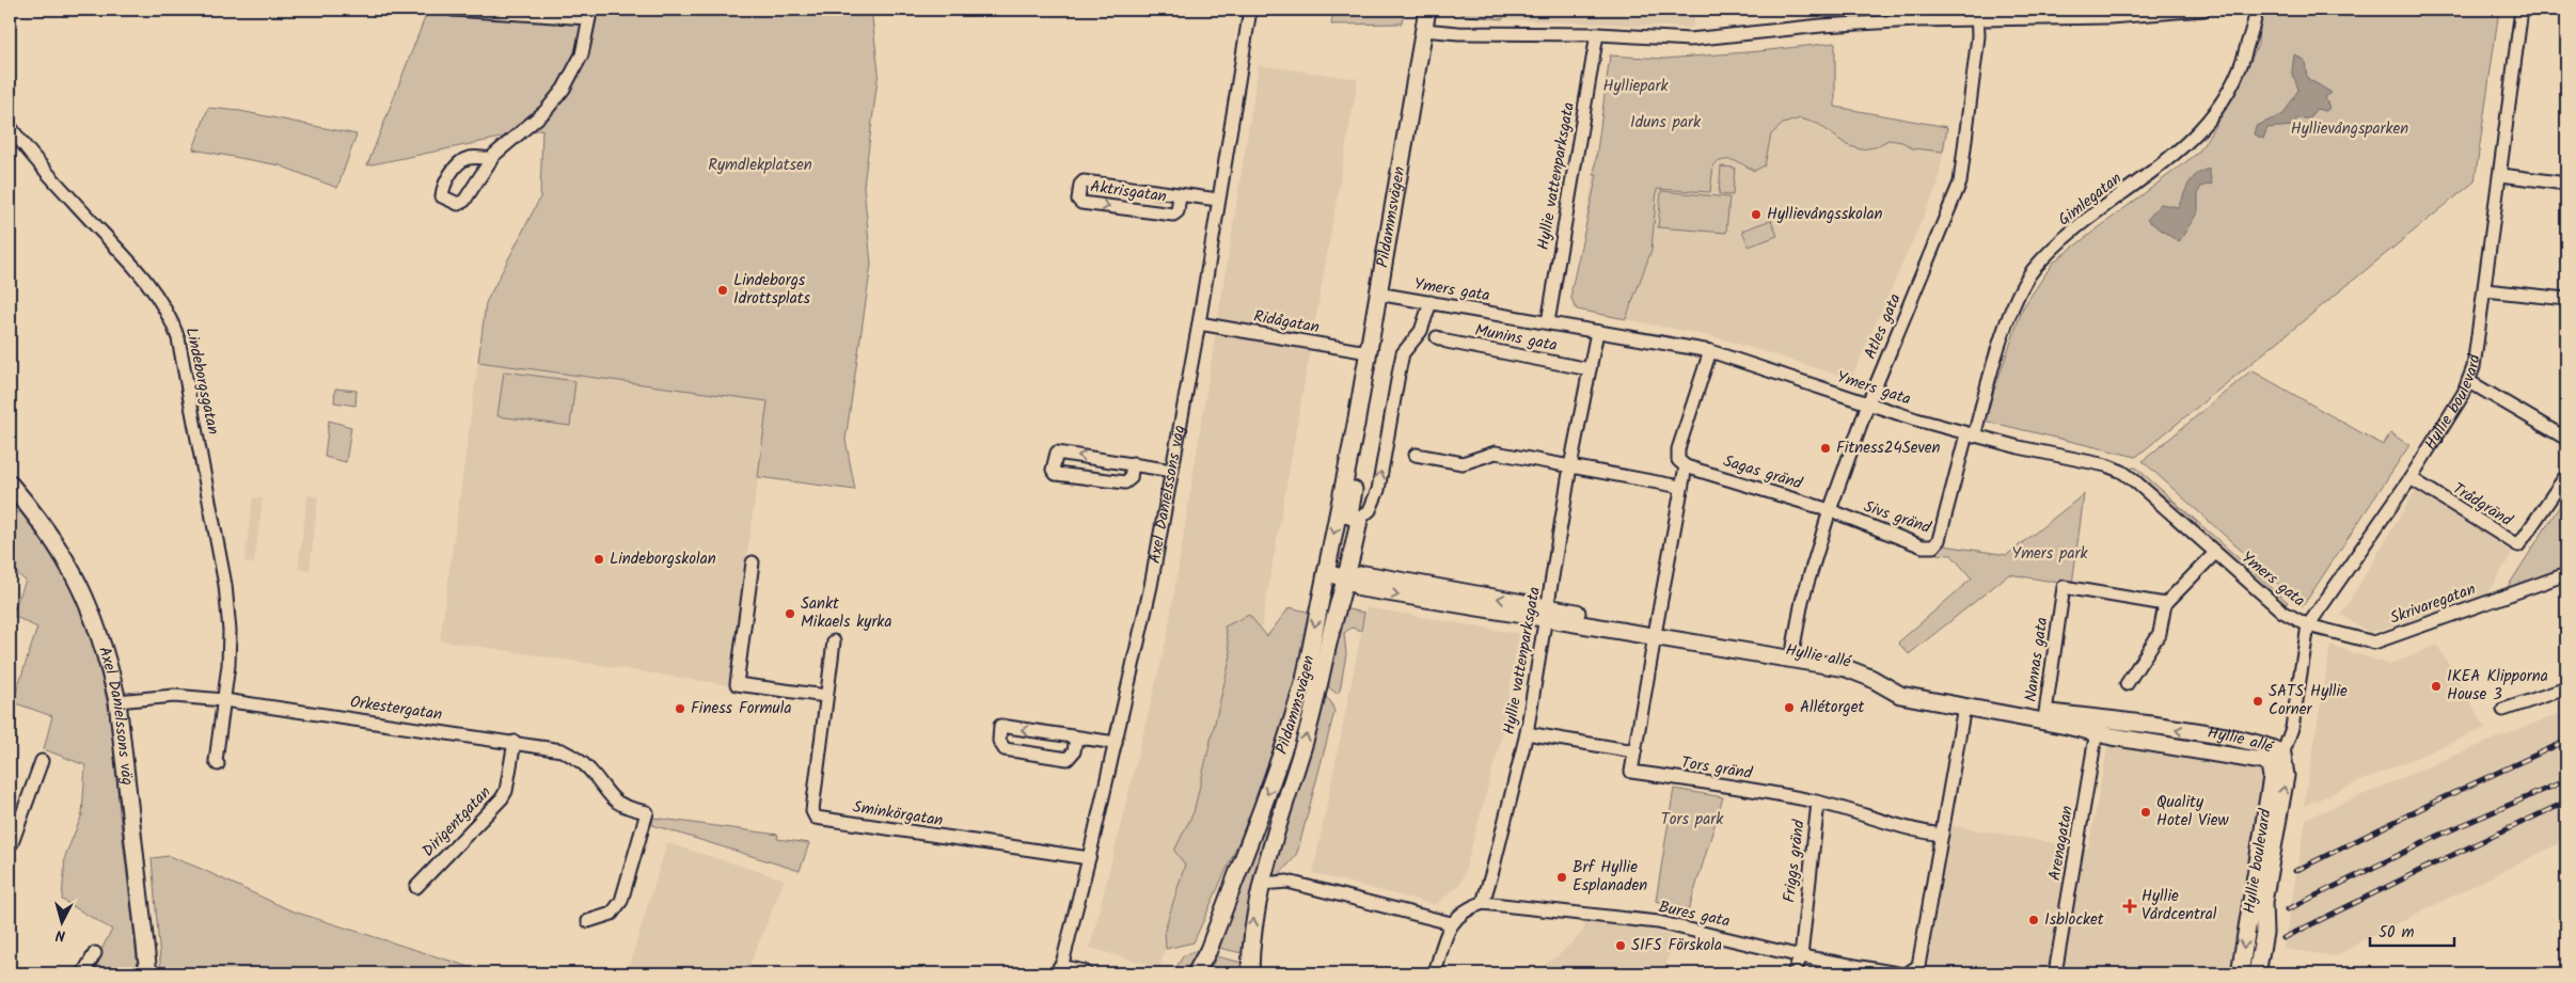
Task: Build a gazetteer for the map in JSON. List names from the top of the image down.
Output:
{
  "streets": {
    "street": [
      "Hyllie vattenparksgata",
      "Aktrisgatan",
      "Gimlegatan",
      "Pildammsvägen",
      "Ymers gata",
      "Ridågatan",
      "Atles gata",
      "Munins gata",
      "Lindeborgsgatan",
      "Hyllie boulevard",
      "Sagas gränd",
      "Axel Danielssons väg",
      "Trådgränd",
      "Sivs gränd",
      "Skrivaregatan",
      "Hyllie allé",
      "Nannas gata",
      "Orkestergatan",
      "Tors gränd",
      "Sminkörgatan",
      "Dirigentgatan",
      "Arenagatan",
      "Friggs gränd",
      "Bures gata"
    ]
  },
  "crossings": [
    ["Hyllie vattenparksgata", "Ymers gata"],
    ["Hyllie vattenparksgata", "Munins gata"],
    ["Hyllie vattenparksgata", "Hyllie allé"],
    ["Hyllie vattenparksgata", "Bures gata"],
    ["Aktrisgatan", "Axel Danielssons väg"],
    ["Gimlegatan", "Ymers gata"],
    ["Gimlegatan", "Sivs gränd"],
    ["Pildammsvägen", "Ymers gata"],
    ["Pildammsvägen", "Ridågatan"],
    ["Pildammsvägen", "Hyllie allé"],
    ["Ymers gata", "Atles gata"],
    ["Ymers gata", "Hyllie boulevard"],
    ["Ymers gata", "Sivs gränd"],
    ["Ymers gata", "Skrivaregatan"],
    ["Ridågatan", "Axel Danielssons väg"],
    ["Atles gata", "Sagas gränd"],
    ["Atles gata", "Sivs gränd"],
    ["Atles gata", "Hyllie allé"],
    ["Lindeborgsgatan", "Orkestergatan"],
    ["Hyllie boulevard", "Trådgränd"],
    ["Hyllie boulevard", "Skrivaregatan"],
    ["Hyllie boulevard", "Hyllie allé"],
    ["Sagas gränd", "Sivs gränd"],
    ["Axel Danielssons väg", "Orkestergatan"],
    ["Axel Danielssons väg", "Sminkörgatan"],
    ["Hyllie allé", "Nannas gata"],
    ["Hyllie allé", "Tors gränd"],
    ["Hyllie allé", "Arenagatan"],
    ["Orkestergatan", "Dirigentgatan"],
    ["Tors gränd", "Friggs gränd"],
    ["Friggs gränd", "Bures gata"]
  ],
  "parks": [
    "Hylliepark",
    "Iduns park",
    "Hyllievångsparken",
    "Rymdlekplatsen",
    "Ymers park",
    "Tors park"
  ],
  "places": {
    "other": [
      "Hyllievångsskolan",
      "Lindeborgs Idrottsplats",
      "Fitness24Seven",
      "Lindeborgskolan",
      "Sankt Mikaels kyrka",
      "IKEA Klipporna House 3",
      "SATS Hyllie Corner",
      "Allétorget",
      "Finess Formula",
      "Quality Hotel View",
      "Brf Hyllie Esplanaden",
      "Isblocket",
      "SIFS Förskola"
    ],
    "health": ["Hyllie Vårdcentral"]
  },
  "scale_bar": "50 m",
  "north": "bottom"
}
